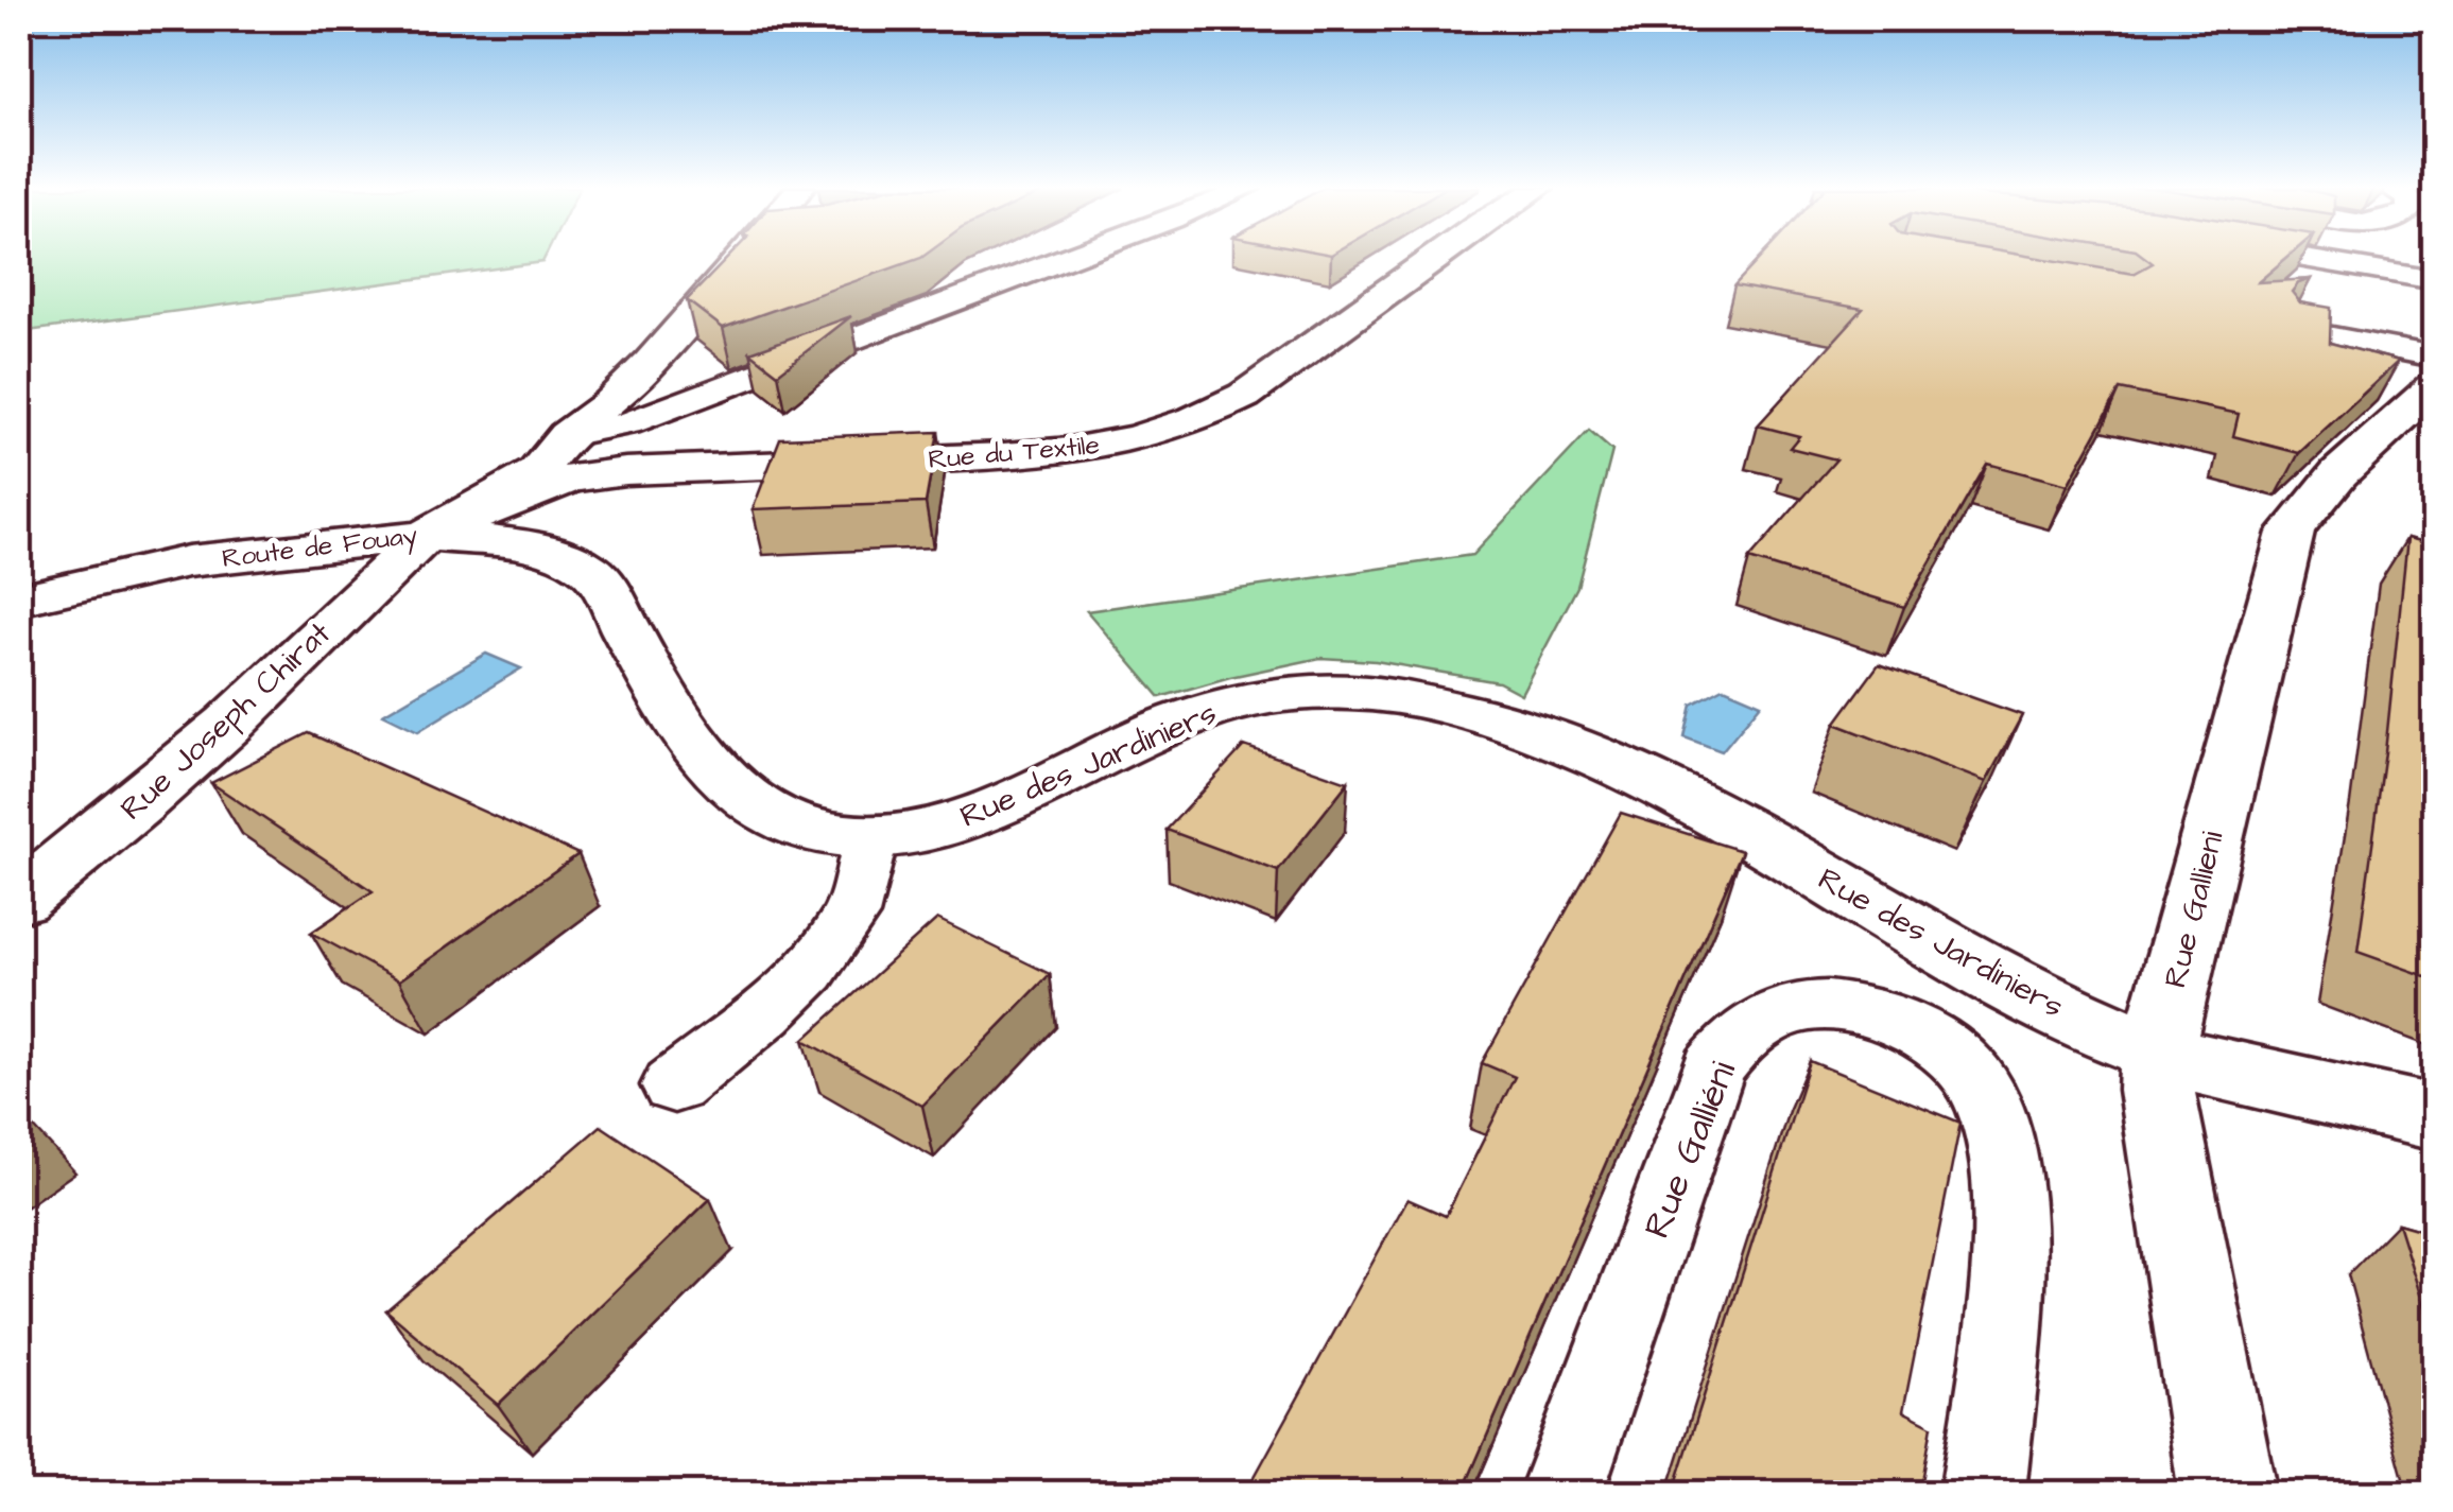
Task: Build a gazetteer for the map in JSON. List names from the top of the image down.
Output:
{
  "streets": {
    "street": [
      "Rue du Textile",
      "Route de Fouay",
      "Rue Joseph Chirat",
      "Rue des Jardiniers",
      "Rue Gallieni"
    ],
    "lane": ["Rue Galliéni"]
  },
  "crossings": [
    ["Rue du Textile", "Route de Fouay"],
    ["Rue du Textile", "Rue Joseph Chirat"],
    ["Rue du Textile", "Rue des Jardiniers"],
    ["Route de Fouay", "Rue Joseph Chirat"],
    ["Route de Fouay", "Rue des Jardiniers"],
    ["Rue Joseph Chirat", "Rue des Jardiniers"],
    ["Rue des Jardiniers", "Rue Gallieni"]
  ]
}
